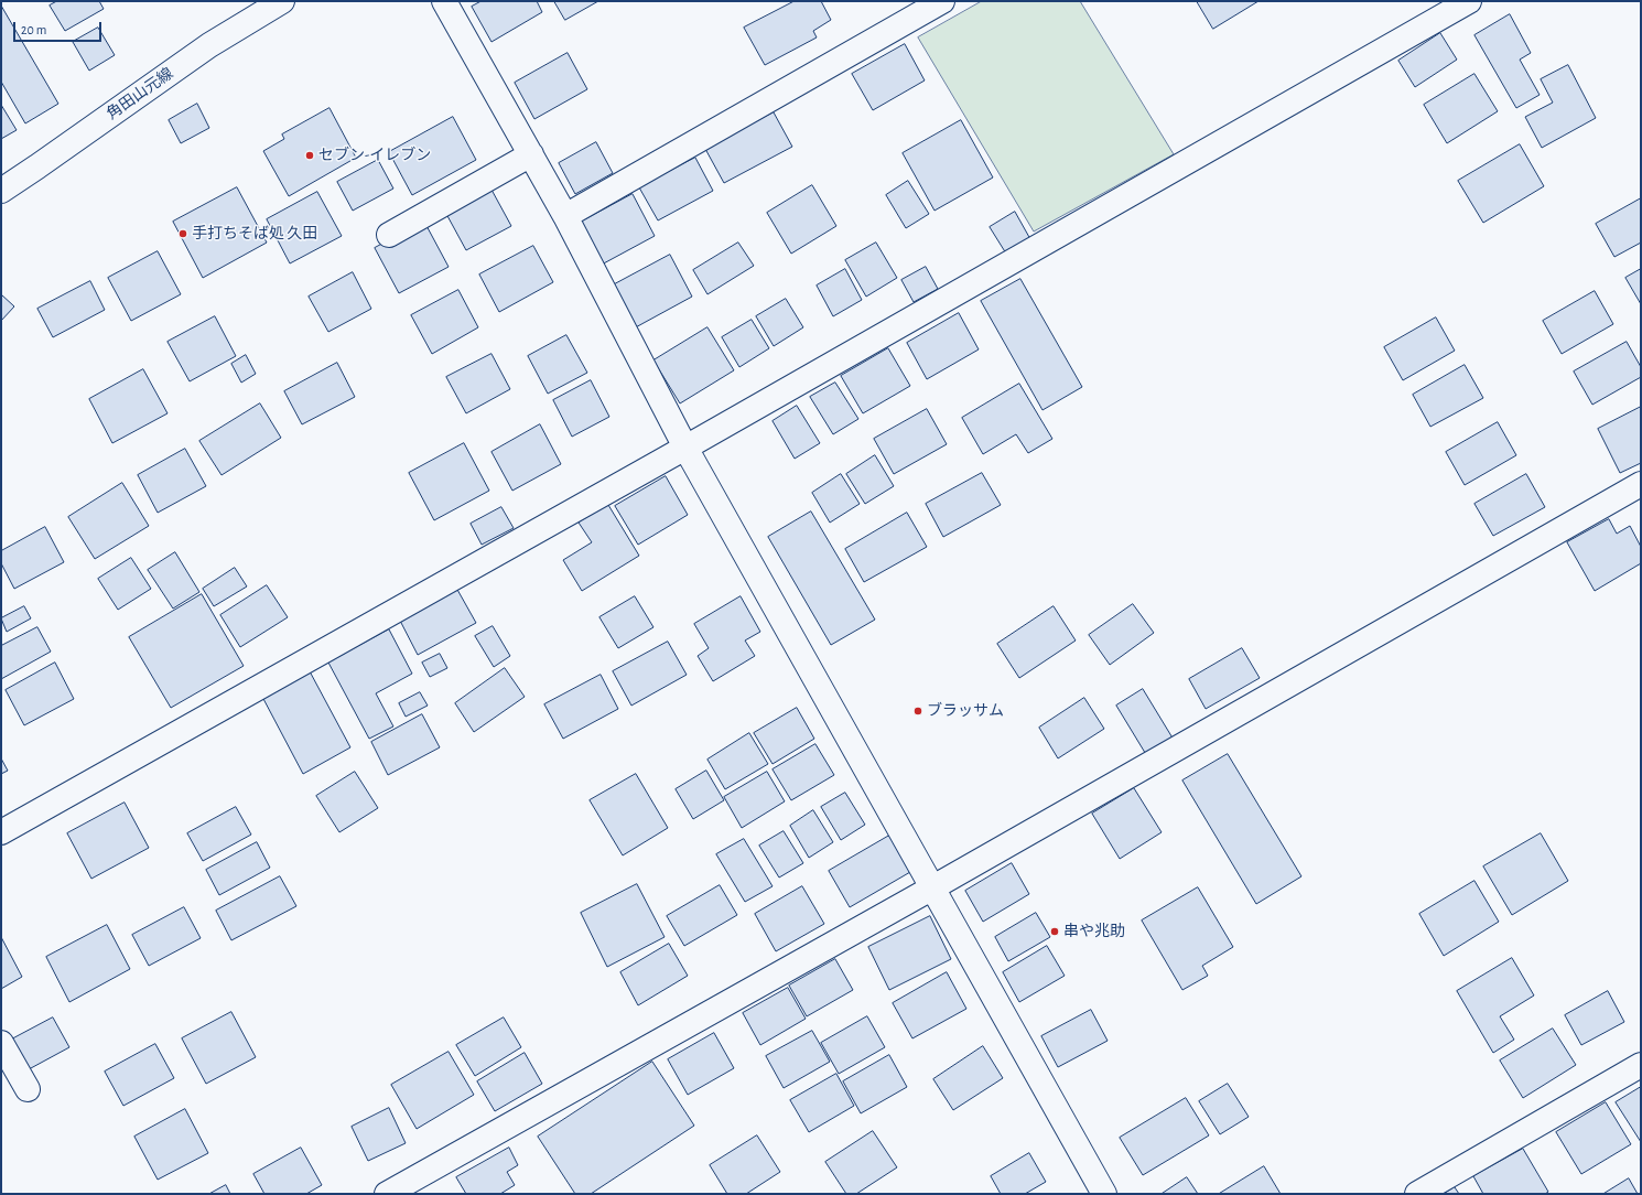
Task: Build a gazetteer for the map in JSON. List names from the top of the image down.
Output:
{
  "streets": {
    "street": ["角田山元線"]
  },
  "places": [
    "セブン-イレブン",
    "手打ちそば処 久田",
    "ブラッサム",
    "串や兆助"
  ],
  "scale_bar": "20 m"
}
